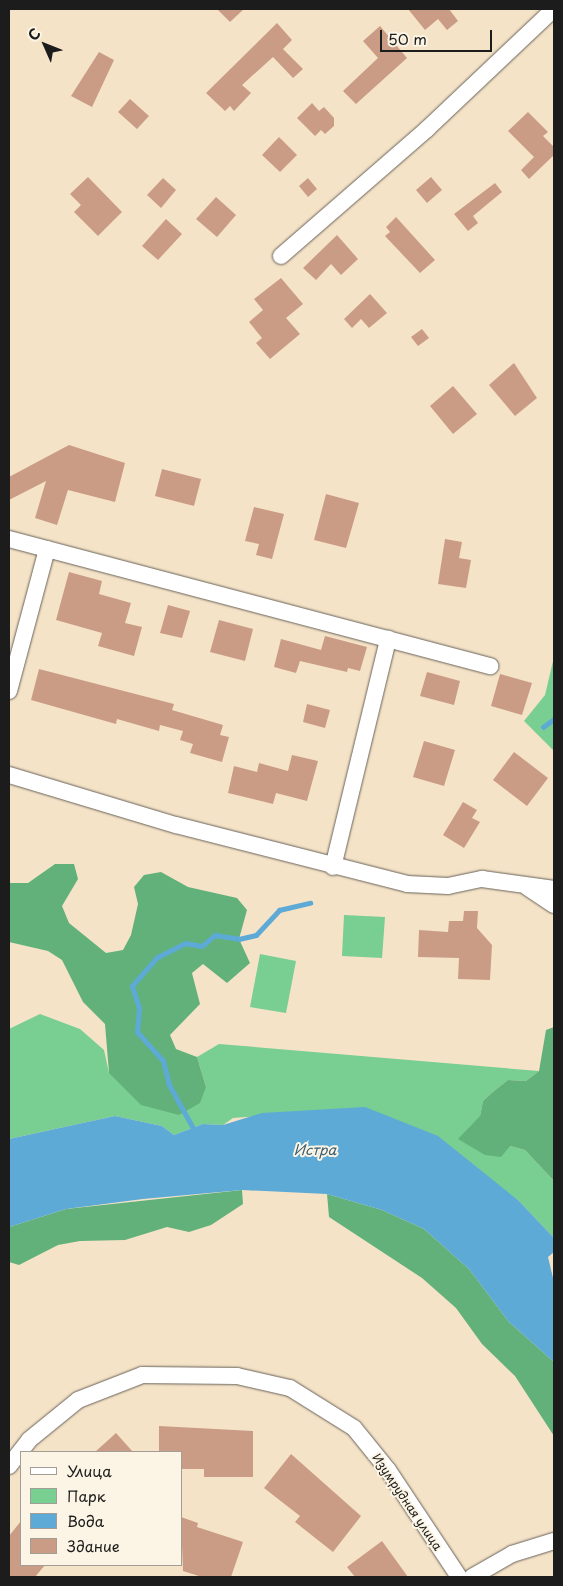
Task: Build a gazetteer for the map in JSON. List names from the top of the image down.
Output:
{
  "streets": {
    "street": ["Изумрудная улица"]
  },
  "water": ["Истра"],
  "legend": [
    "Улица",
    "Парк",
    "Вода",
    "Здание"
  ],
  "scale_bar": "50 m",
  "north": "top left"
}
